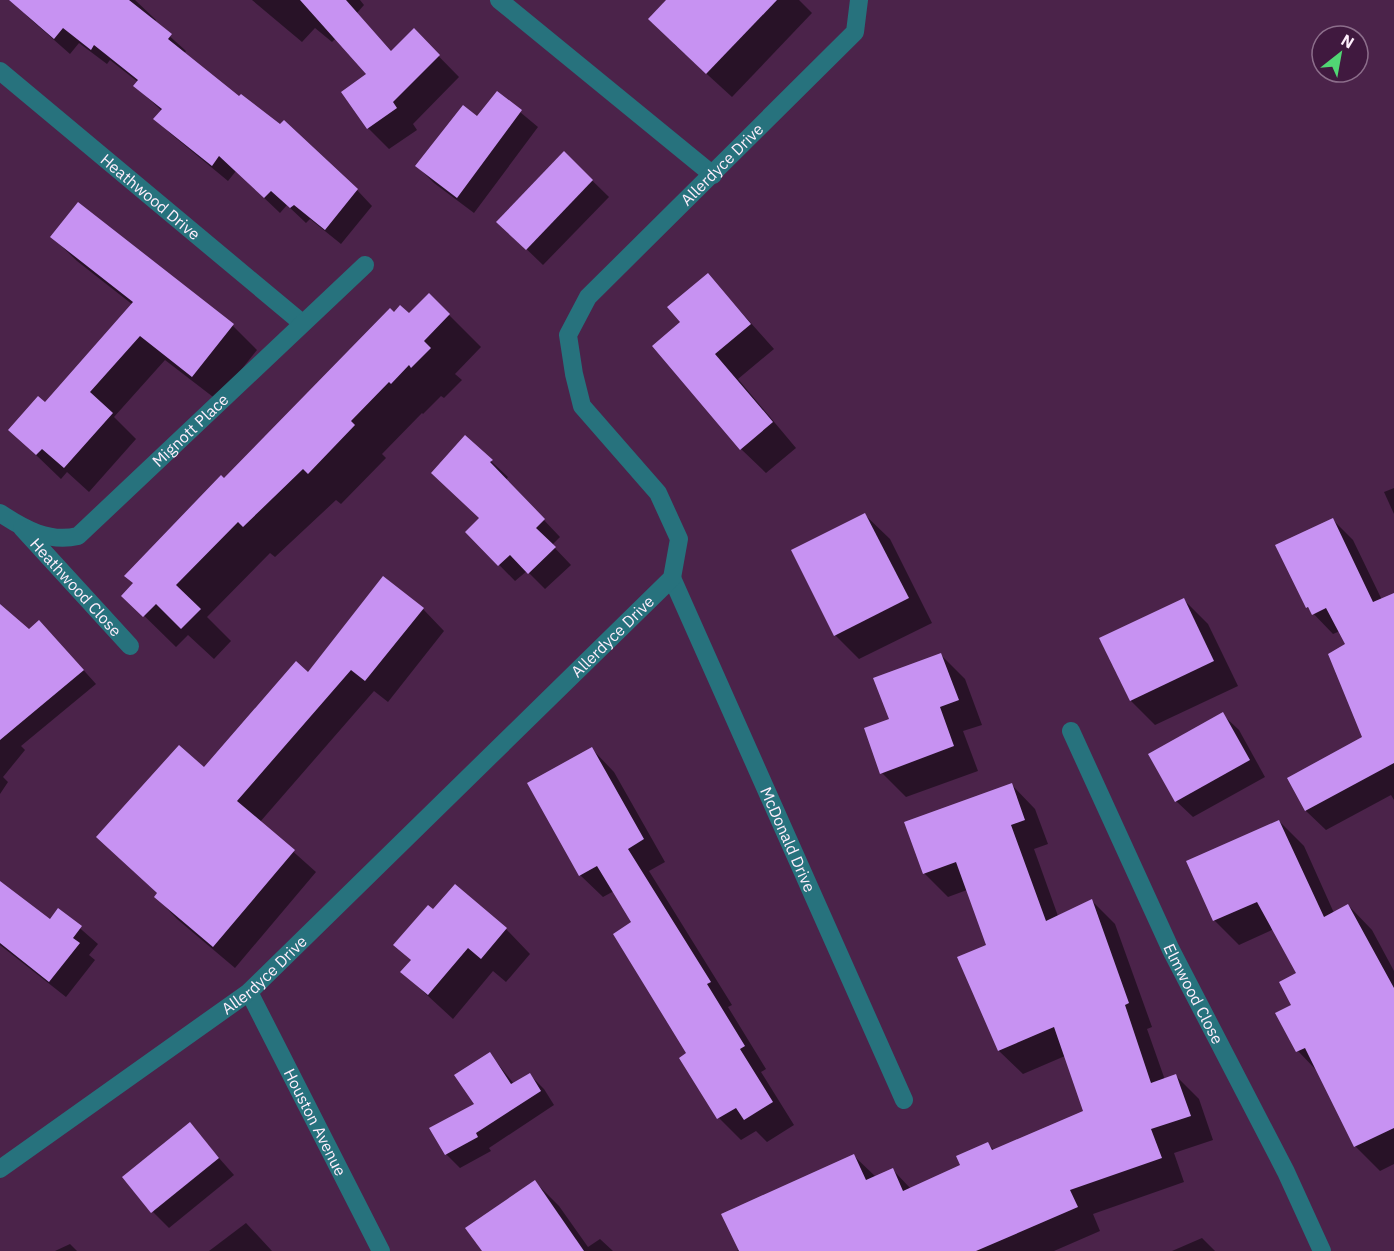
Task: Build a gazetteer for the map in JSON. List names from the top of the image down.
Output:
{
  "streets": {
    "street": [
      "Allerdyce Drive",
      "Heathwood Drive",
      "Mignott Place",
      "Heathwood Close",
      "McDonald Drive",
      "Elmwood Close",
      "Houston Avenue"
    ]
  },
  "crossings": [
    ["Allerdyce Drive", "McDonald Drive"],
    ["Allerdyce Drive", "Houston Avenue"],
    ["Heathwood Drive", "Mignott Place"],
    ["Mignott Place", "Heathwood Close"]
  ],
  "north": "top right"
}
